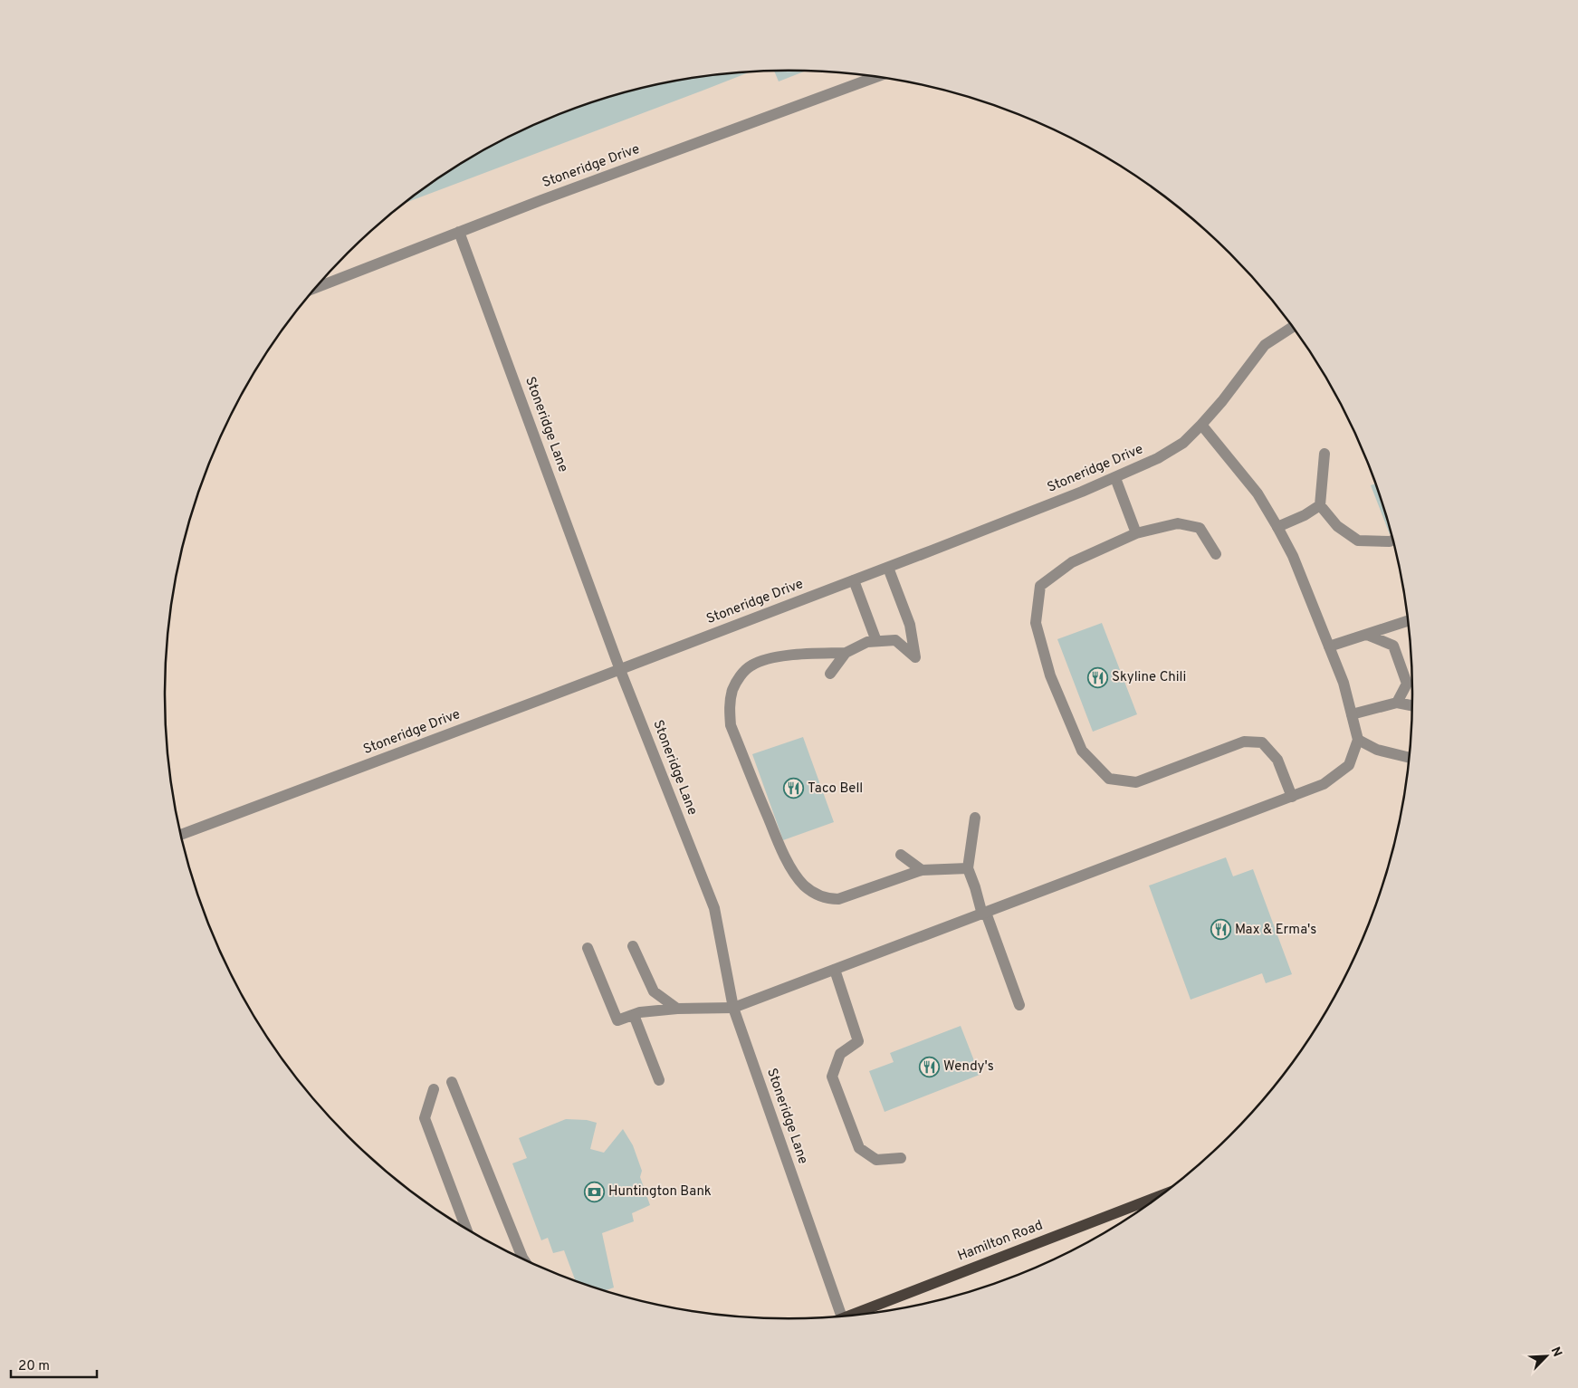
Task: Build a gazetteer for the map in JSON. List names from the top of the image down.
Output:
{
  "streets": {
    "main road": ["Hamilton Road"],
    "street": ["Stoneridge Drive", "Stoneridge Lane"]
  },
  "crossings": [
    ["Stoneridge Drive", "Stoneridge Lane"]
  ],
  "places": {
    "restaurant": [
      "Skyline Chili",
      "Taco Bell",
      "Max & Erma's",
      "Wendy's"
    ],
    "bank": ["Huntington Bank"]
  },
  "scale_bar": "20 m",
  "north": "top right"
}
